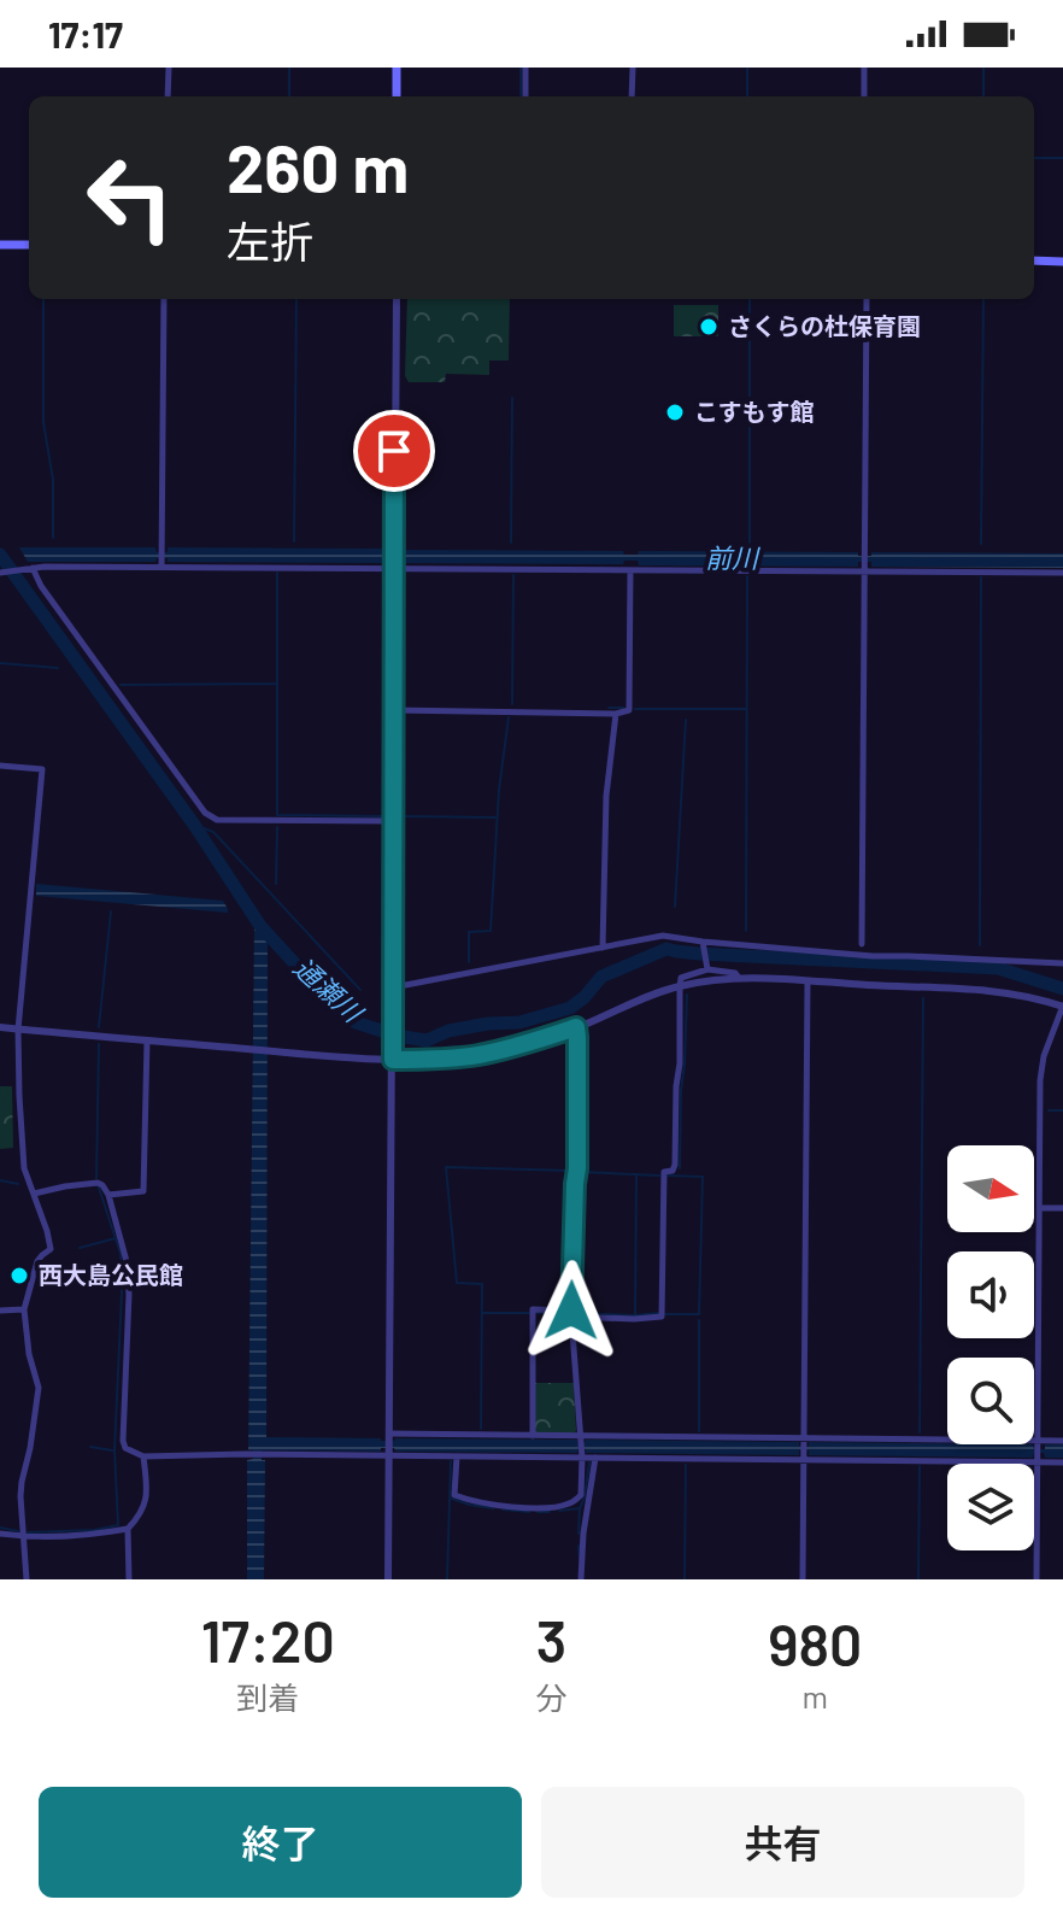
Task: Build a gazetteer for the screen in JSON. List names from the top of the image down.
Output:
{
  "water": ["前川", "通瀬川"],
  "places": ["さくらの杜保育園", "こすもす館", "西大島公民館"],
  "north": "right",
  "page": {
    "status": "17:17",
    "turn": ["260 m", "左折"],
    "eta": [
      "17:20",
      "到着",
      "3",
      "分",
      "980",
      "m"
    ],
    "buttons": ["終了", "共有"]
  }
}
